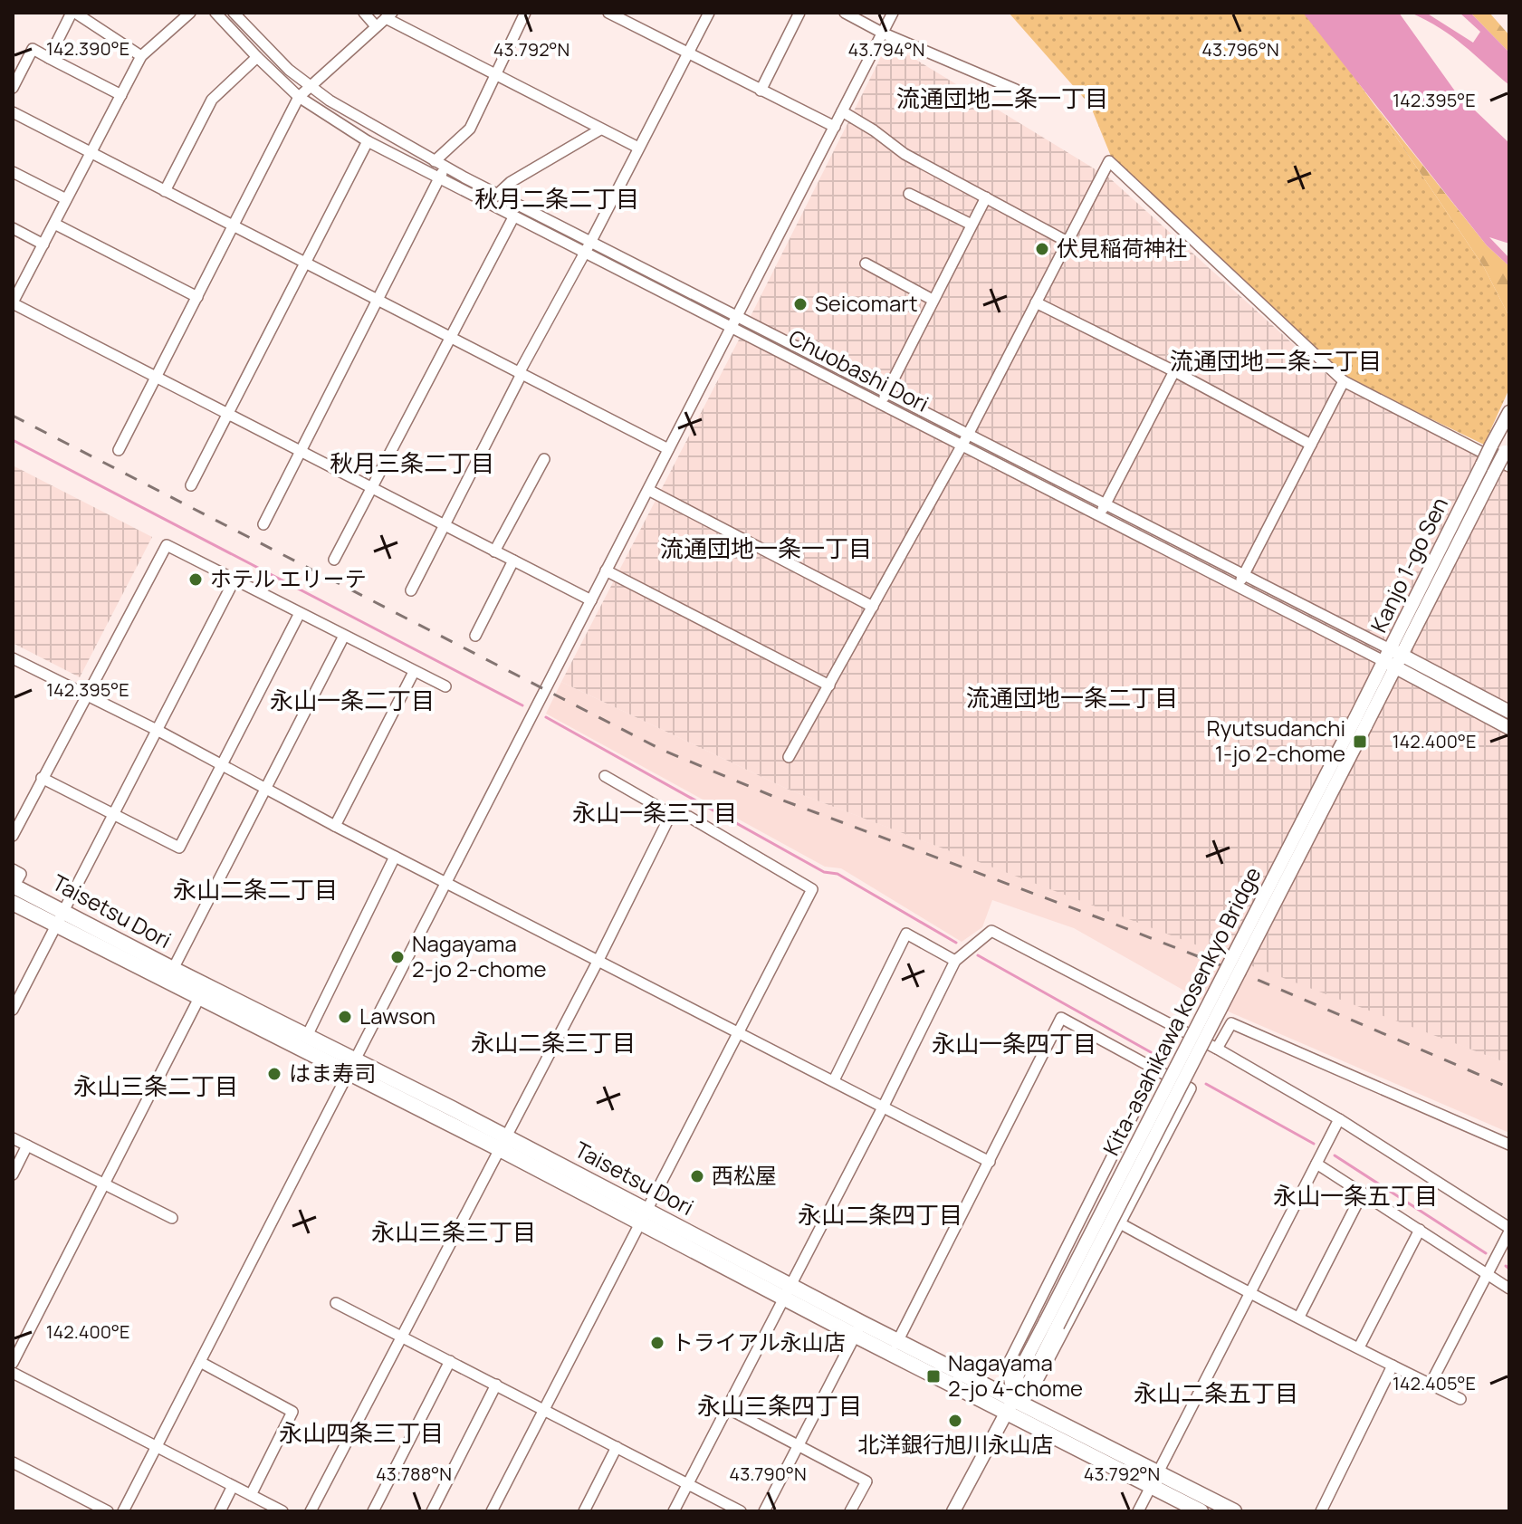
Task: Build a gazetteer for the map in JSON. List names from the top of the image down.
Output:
{
  "streets": {
    "highway": ["Taisetsu Dori"],
    "main road": ["Chuobashi Dori", "Kanjo 1-go Sen", "Kita-asahikawa kosenkyo Bridge"]
  },
  "crossings": [
    ["Chuobashi Dori", "Kanjo 1-go Sen"],
    ["Kanjo 1-go Sen", "Kita-asahikawa kosenkyo Bridge"],
    ["Taisetsu Dori", "Kita-asahikawa kosenkyo Bridge"]
  ],
  "districts": [
    "流通団地二条一丁目",
    "秋月二条二丁目",
    "流通団地二条二丁目",
    "秋月三条二丁目",
    "流通団地一条一丁目",
    "流通団地一条二丁目",
    "永山一条二丁目",
    "永山一条三丁目",
    "永山二条二丁目",
    "永山二条三丁目",
    "永山一条四丁目",
    "永山三条二丁目",
    "永山一条五丁目",
    "永山二条四丁目",
    "永山三条三丁目",
    "永山二条五丁目",
    "永山三条四丁目",
    "永山四条三丁目"
  ],
  "places": {
    "other": [
      "伏見稲荷神社",
      "Seicomart",
      "ホテル エリーテ",
      "Nagayama 2-jo 2-chome",
      "Lawson",
      "はま寿司",
      "西松屋",
      "トライアル永山店",
      "北洋銀行旭川永山店"
    ],
    "transit": ["Ryutsudanchi 1-jo 2-chome", "Nagayama 2-jo 4-chome"]
  },
  "coordinates": [
    "142.390°E",
    "43.792°N",
    "43.794°N",
    "43.796°N",
    "142.395°E",
    "142.400°E",
    "142.405°E",
    "43.788°N",
    "43.790°N"
  ]
}
